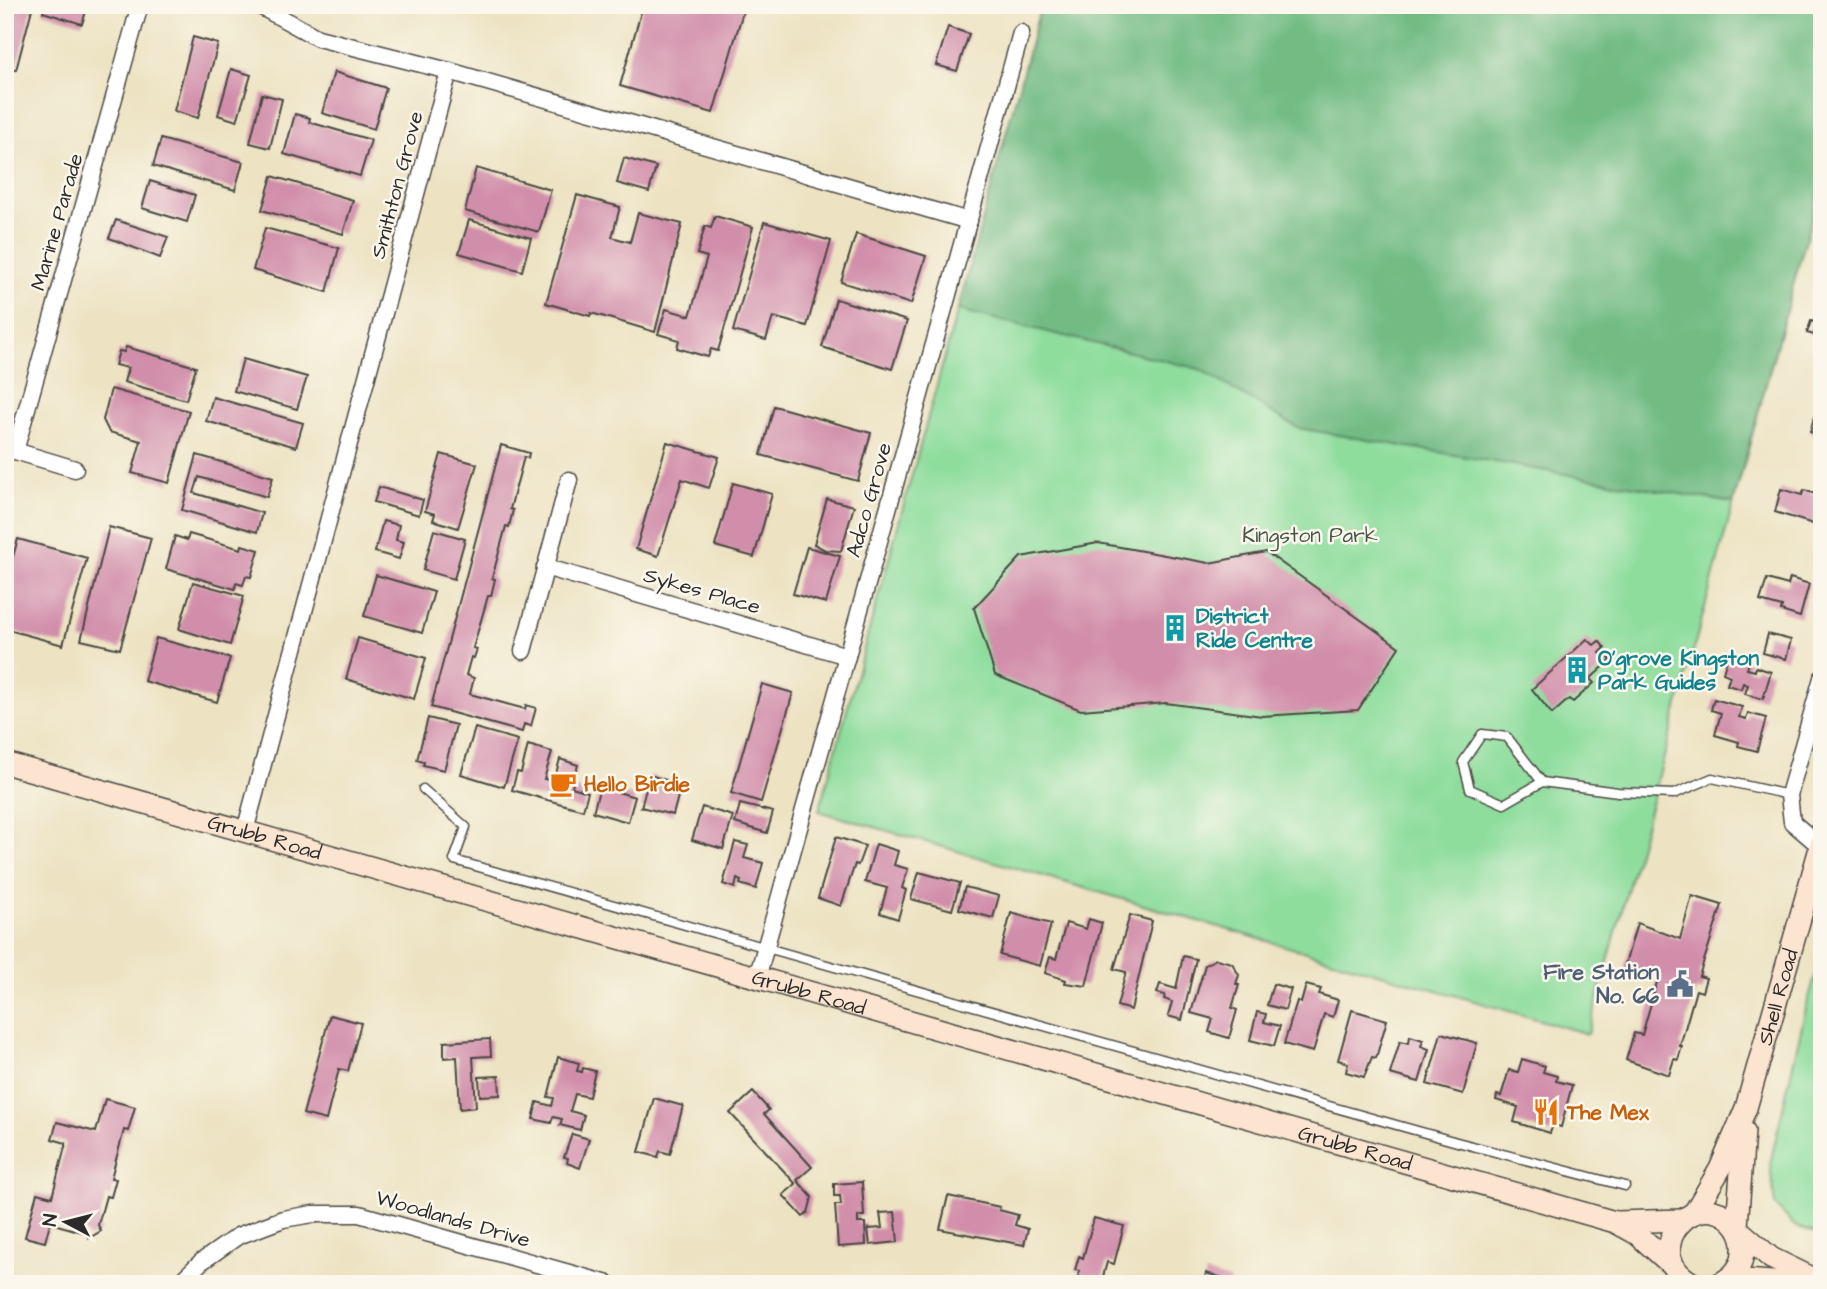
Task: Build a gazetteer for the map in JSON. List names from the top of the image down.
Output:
{
  "streets": {
    "main road": ["Grubb Road", "Shell Road"],
    "street": [
      "Smithton Grove",
      "Marine Parade",
      "Adco Grove",
      "Sykes Place",
      "Woodlands Drive"
    ]
  },
  "crossings": [
    ["Smithton Grove", "Grubb Road"],
    ["Adco Grove", "Sykes Place"],
    ["Adco Grove", "Grubb Road"],
    ["Grubb Road", "Shell Road"]
  ],
  "parks": ["Kingston Park"],
  "places": {
    "building": ["District Ride Centre", "O'grove Kingston Park Guides"],
    "cafe": ["Hello Birdie"],
    "public building": ["Fire Station No. 66"],
    "restaurant": ["The Mex"]
  },
  "north": "left"
}
